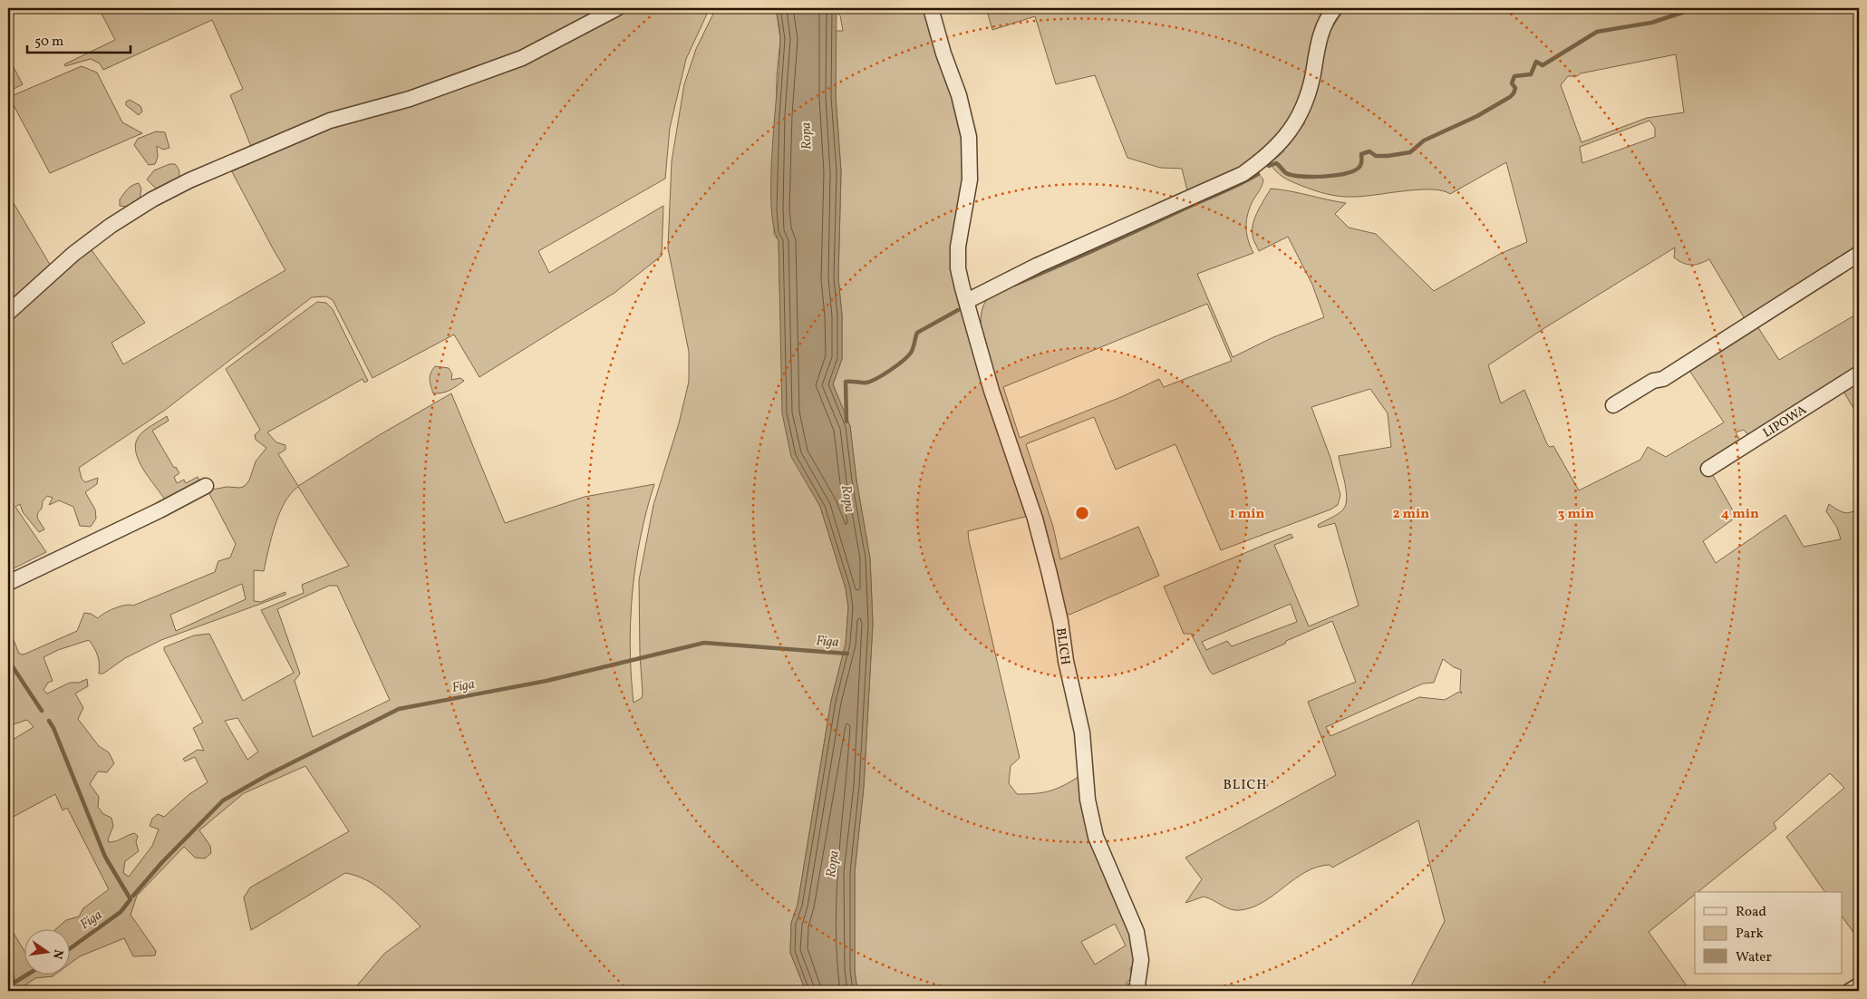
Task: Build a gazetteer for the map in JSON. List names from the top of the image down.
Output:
{
  "streets": {
    "street": ["LIPOWA", "BLICH"]
  },
  "districts": ["BLICH"],
  "water": ["Ropa", "Figa"],
  "legend": ["Road", "Park", "Water"],
  "scale_bar": "50 m",
  "north": "right",
  "rings": [
    "1 min",
    "2 min",
    "3 min",
    "4 min"
  ]
}
